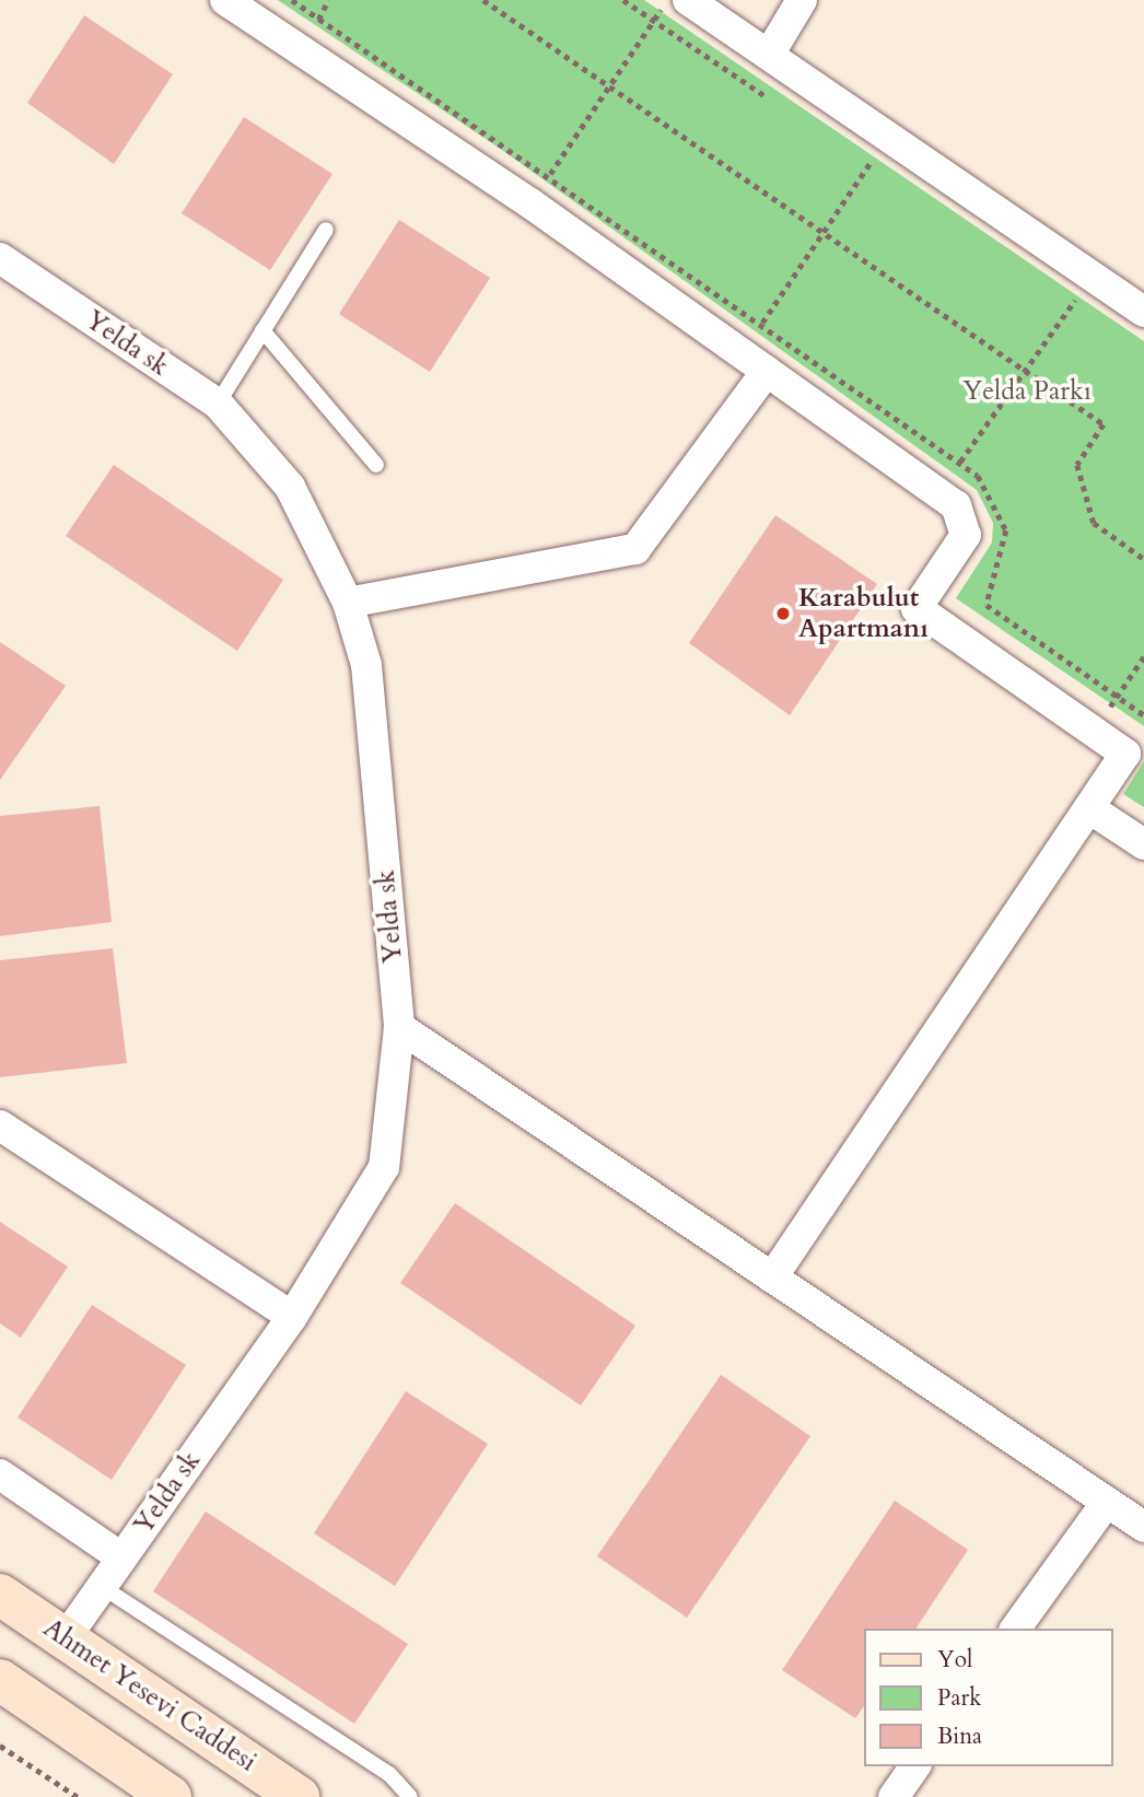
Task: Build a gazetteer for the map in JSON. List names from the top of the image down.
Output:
{
  "streets": {
    "main road": ["Ahmet Yesevi Caddesi"],
    "street": ["Yelda sk"]
  },
  "crossings": [
    ["Yelda sk", "Ahmet Yesevi Caddesi"]
  ],
  "parks": ["Yelda Parkı"],
  "places": ["Karabulut Apartmanı"],
  "legend": ["Yol", "Park", "Bina"]
}
